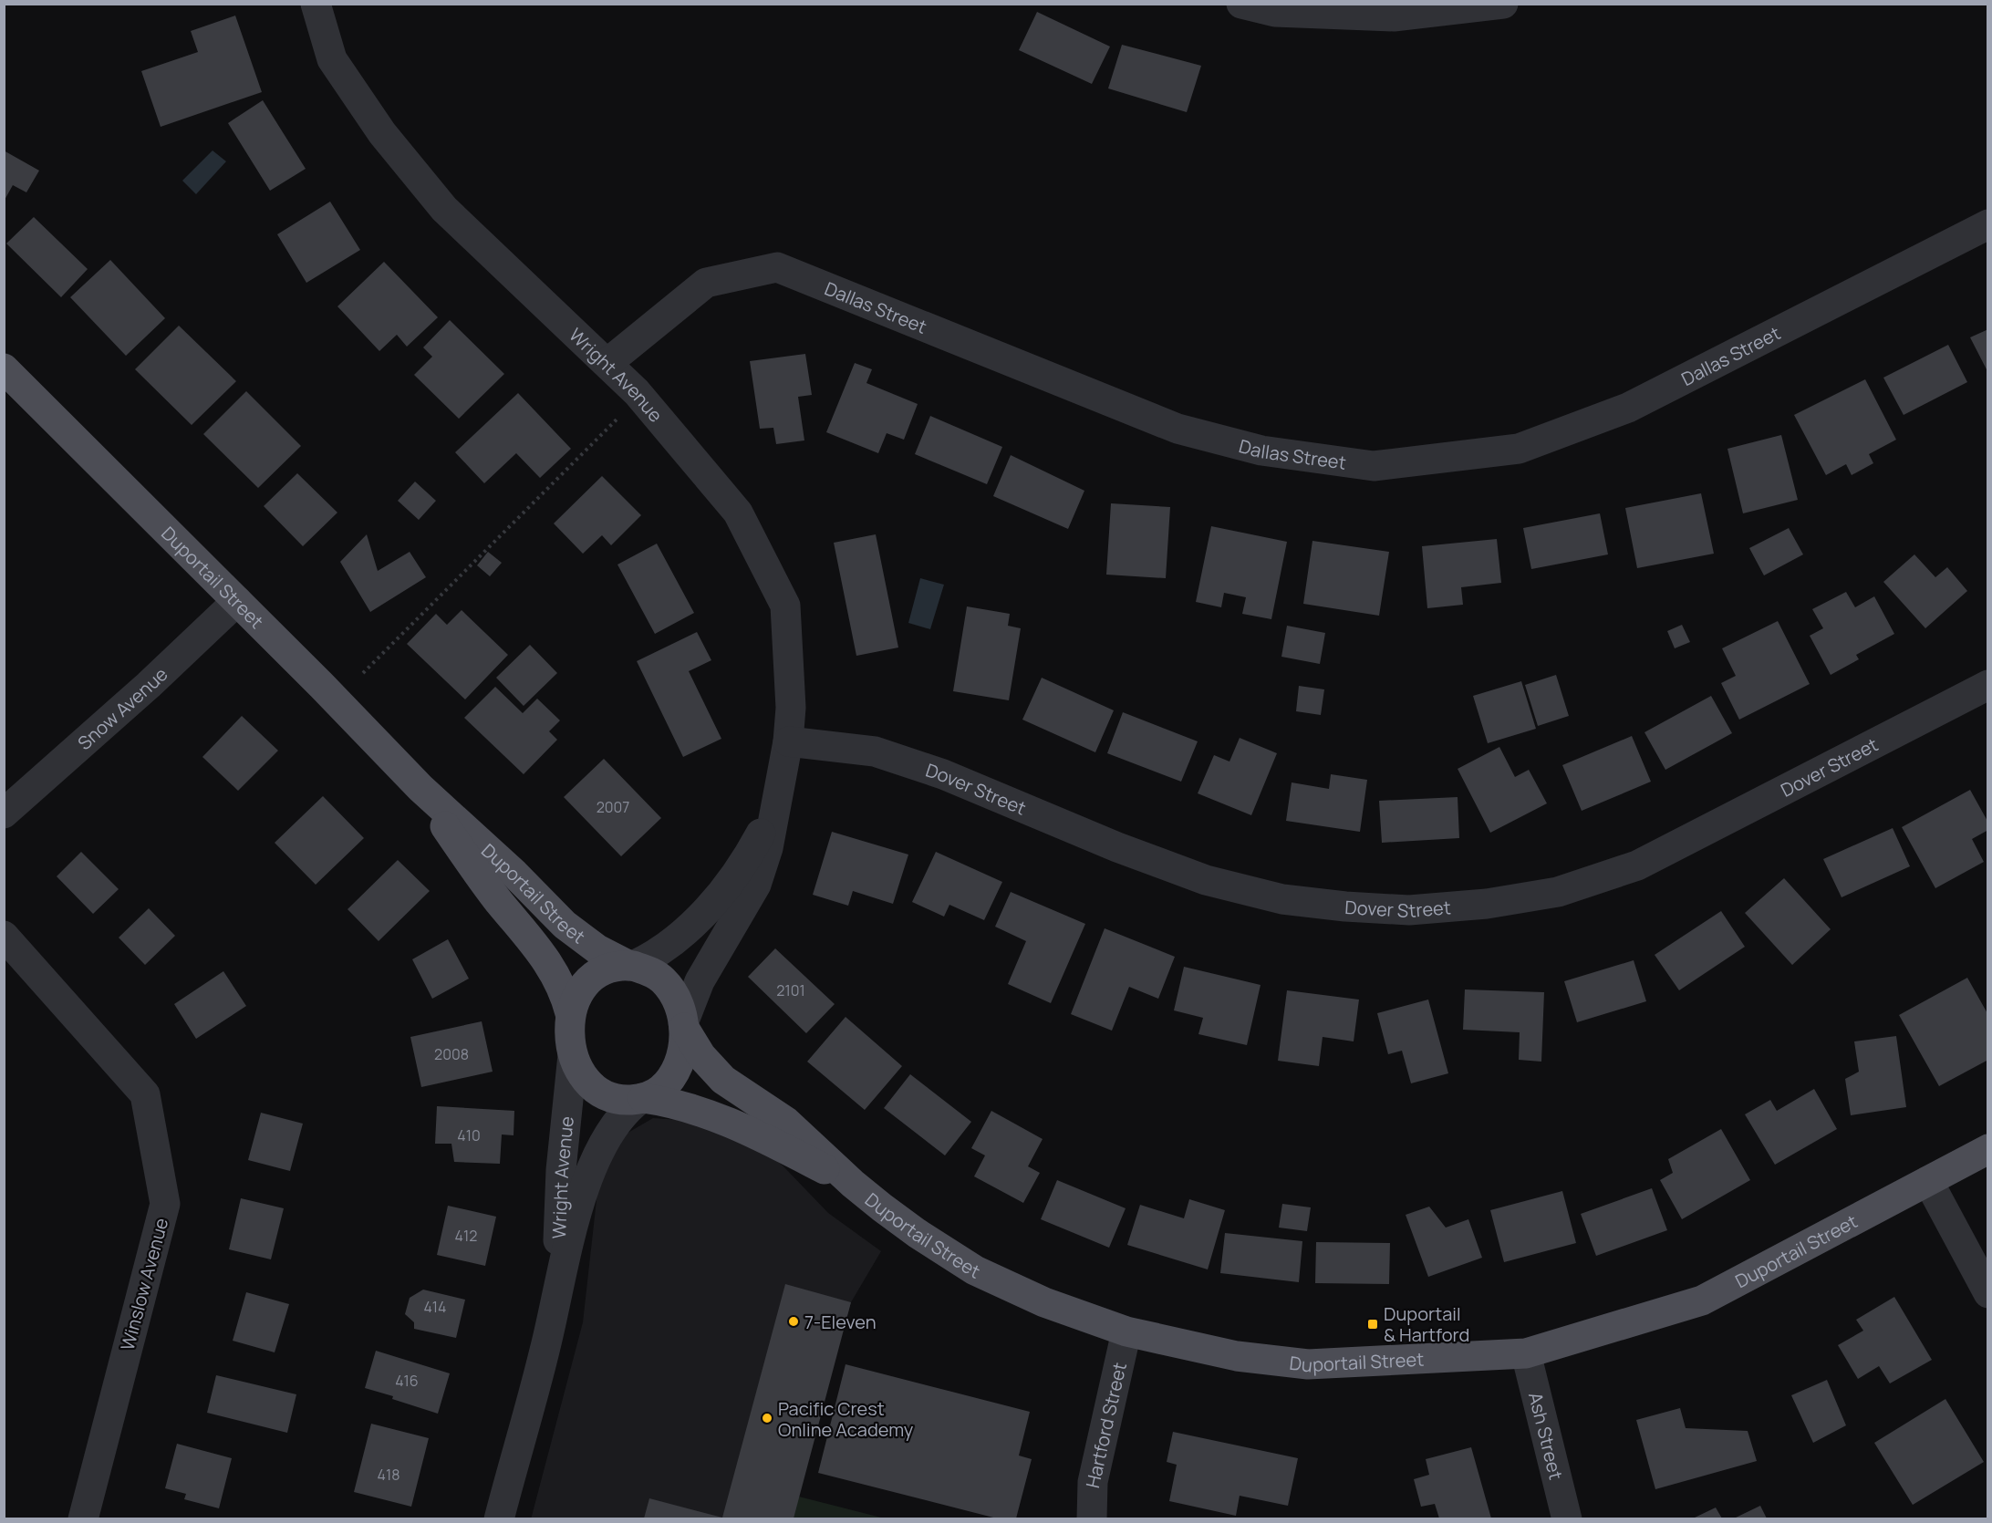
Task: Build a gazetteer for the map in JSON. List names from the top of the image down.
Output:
{
  "streets": {
    "main road": ["Duportail Street"],
    "street": [
      "Dallas Street",
      "Wright Avenue",
      "Snow Avenue",
      "Dover Street",
      "Winslow Avenue",
      "Hartford Street",
      "Ash Street"
    ]
  },
  "crossings": [
    ["Dallas Street", "Wright Avenue"],
    ["Wright Avenue", "Duportail Street"],
    ["Wright Avenue", "Dover Street"],
    ["Duportail Street", "Snow Avenue"],
    ["Duportail Street", "Hartford Street"],
    ["Duportail Street", "Ash Street"]
  ],
  "places": {
    "other": ["7-Eleven", "Pacific Crest Online Academy"],
    "transit": ["Duportail & Hartford"]
  },
  "house_numbers": [
    "2007",
    "2101",
    "2008",
    "410",
    "412",
    "414",
    "416",
    "418"
  ]
}
